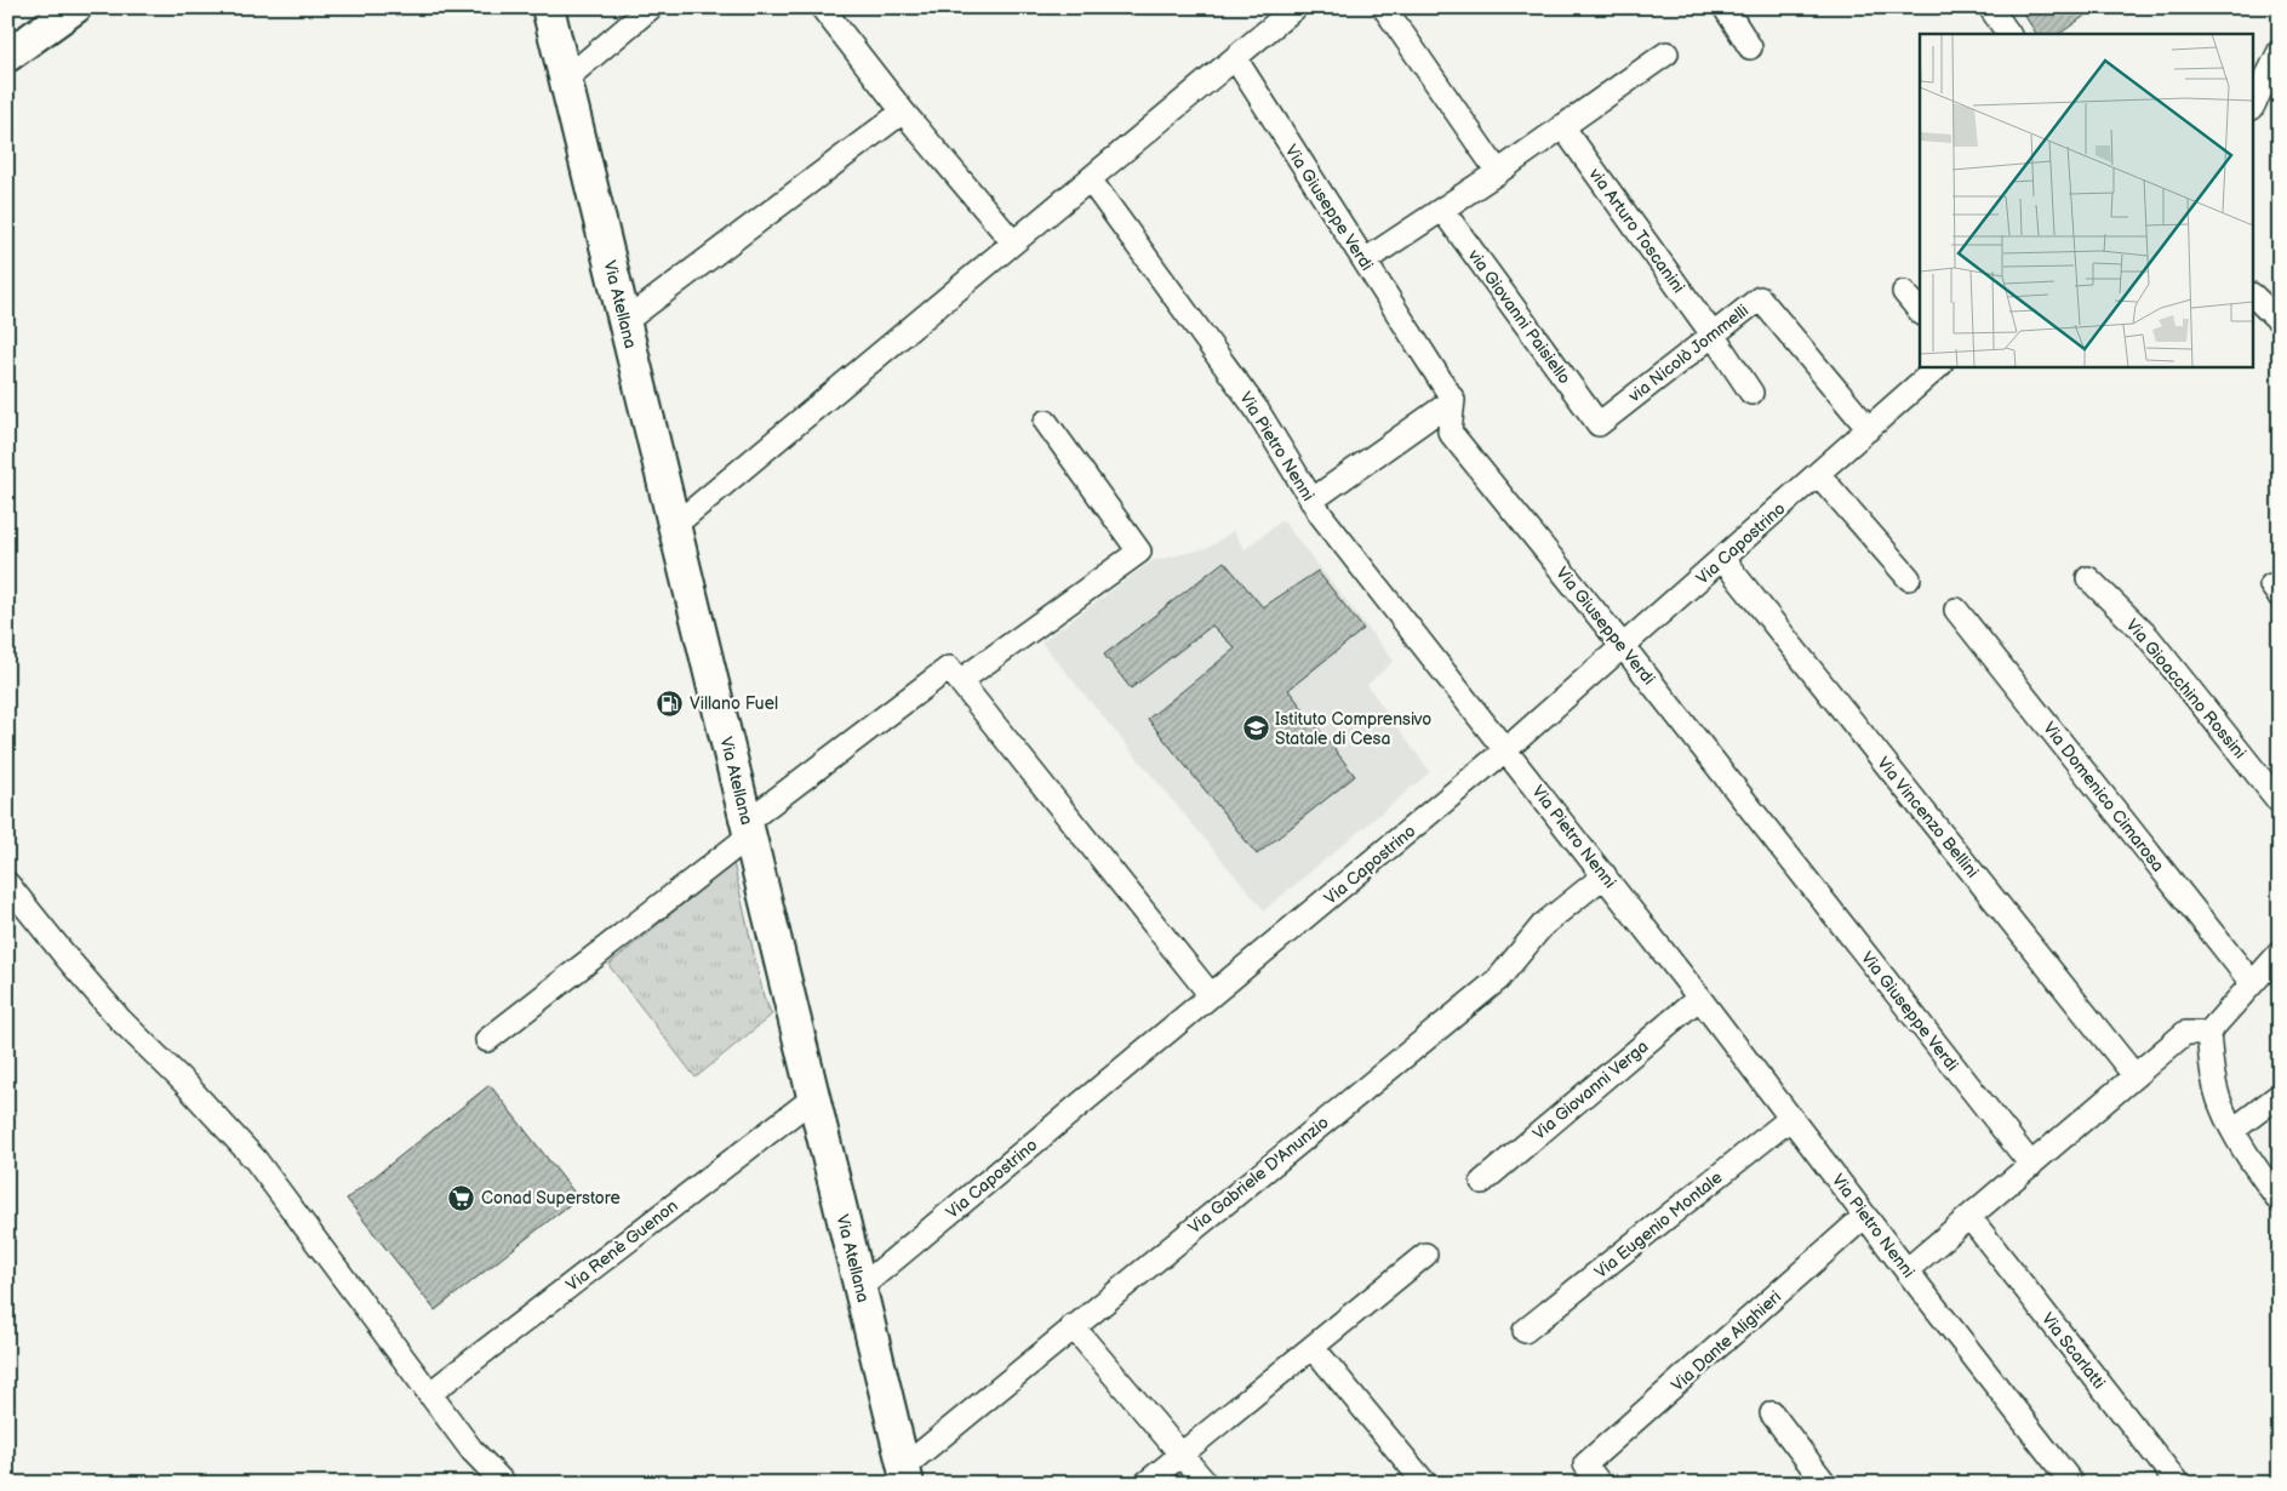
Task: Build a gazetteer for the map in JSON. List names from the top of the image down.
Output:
{
  "streets": {
    "main road": ["Via Atellana"],
    "street": [
      "Via Giuseppe Verdi",
      "via Arturo Toscanini",
      "via Giovanni Paisiello",
      "via Nicolò Jommelli",
      "Via Pietro Nenni",
      "Via Capostrino",
      "Via Gioacchino Rossini",
      "Via Domenico Cimarosa",
      "Via Vincenzo Bellini",
      "Via Giovanni Verga",
      "Via Gabriele D'Anunzio",
      "Via Eugenio Montale",
      "Via Renè Guenon",
      "Via Dante Alighieri",
      "Via Scarlatti"
    ]
  },
  "crossings": [
    ["Via Giuseppe Verdi", "Via Capostrino"],
    ["via Arturo Toscanini", "via Nicolò Jommelli"],
    ["Via Atellana", "Via Capostrino"],
    ["Via Atellana", "Via Gabriele D'Anunzio"],
    ["Via Atellana", "Via Renè Guenon"],
    ["via Giovanni Paisiello", "via Nicolò Jommelli"],
    ["via Nicolò Jommelli", "Via Capostrino"],
    ["Via Pietro Nenni", "Via Capostrino"],
    ["Via Pietro Nenni", "Via Giovanni Verga"],
    ["Via Pietro Nenni", "Via Gabriele D'Anunzio"],
    ["Via Pietro Nenni", "Via Eugenio Montale"],
    ["Via Pietro Nenni", "Via Dante Alighieri"],
    ["Via Capostrino", "Via Vincenzo Bellini"]
  ],
  "places": {
    "fuel station": ["Villano Fuel"],
    "school or university": ["Istituto Comprensivo Statale di Cesa"],
    "supermarket": ["Conad Superstore"]
  }
}
